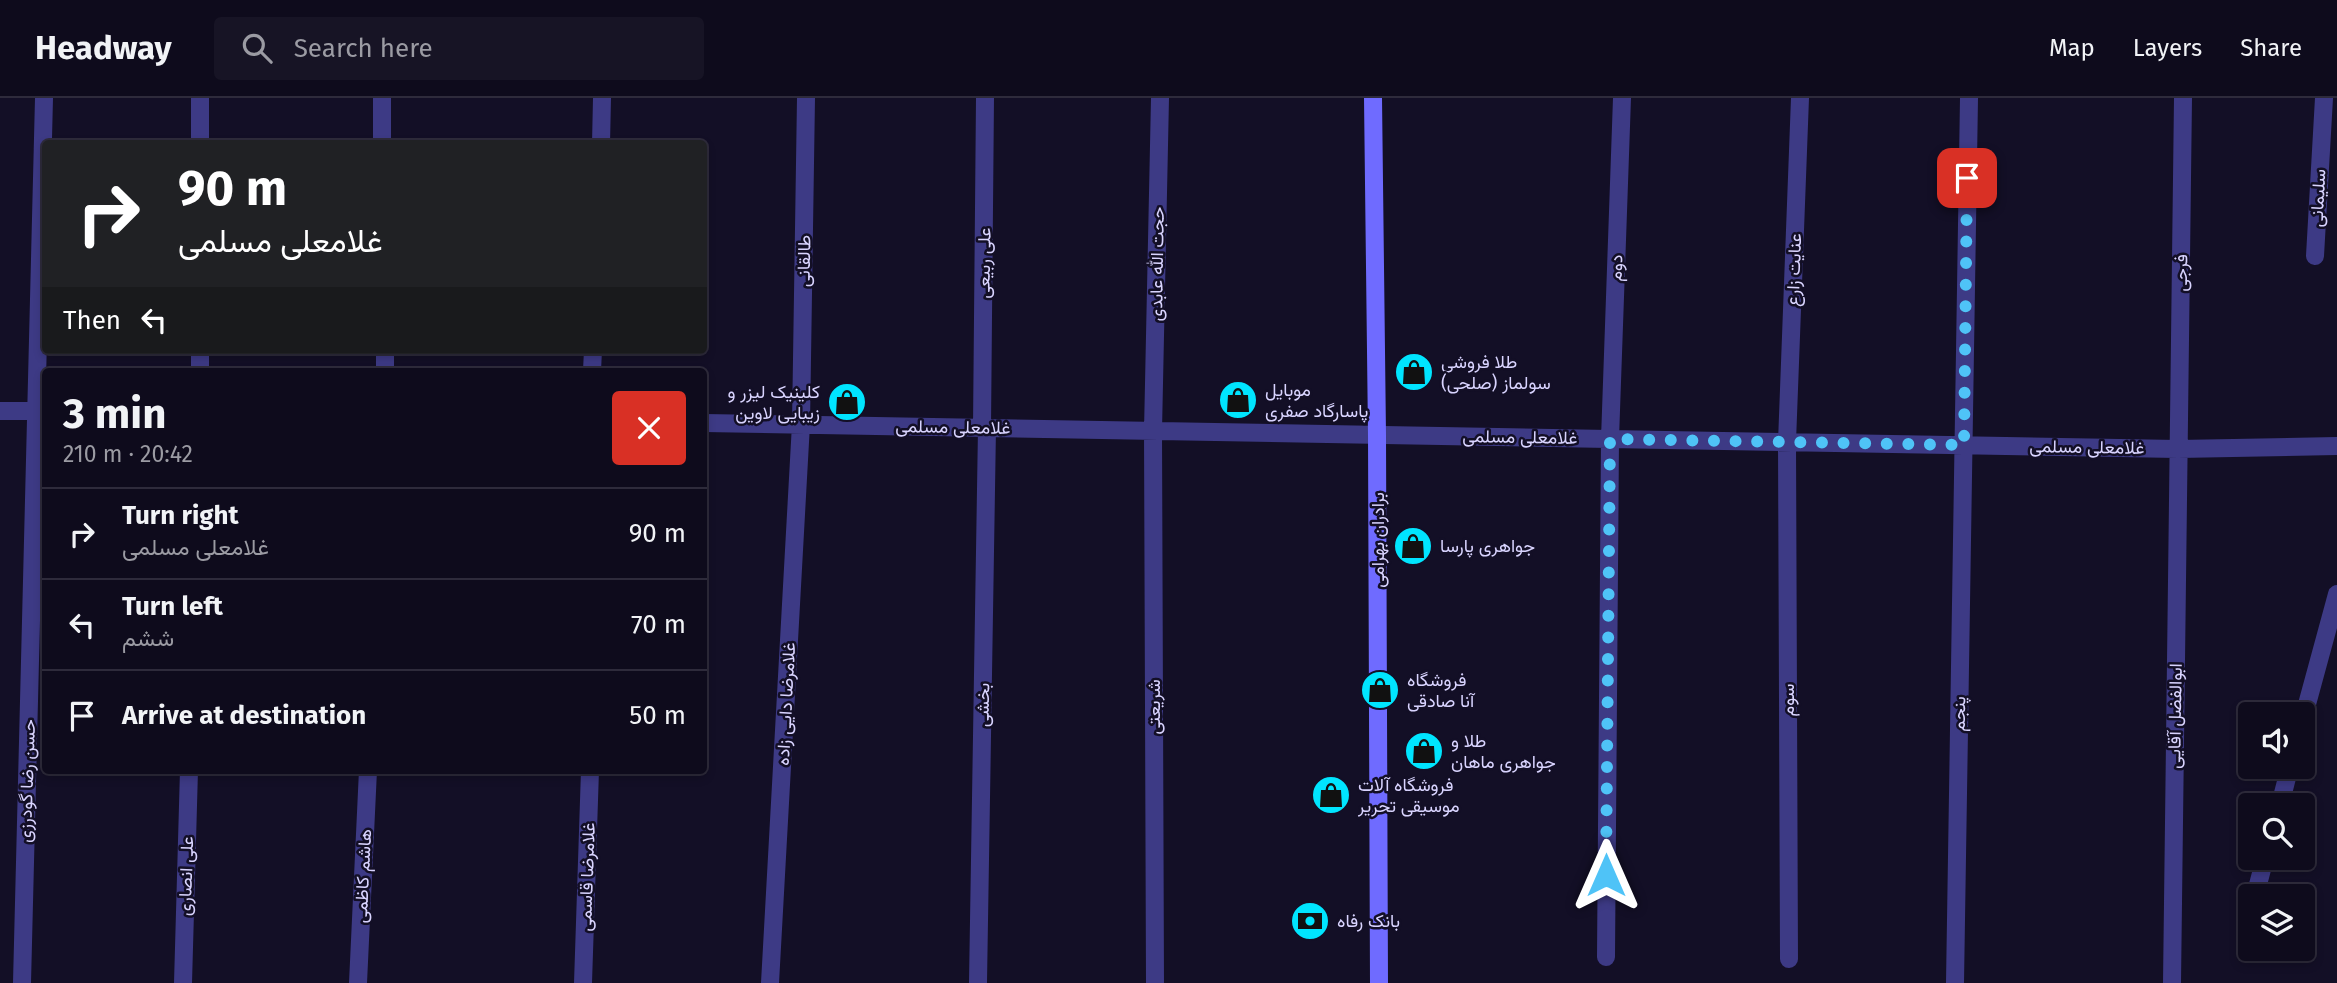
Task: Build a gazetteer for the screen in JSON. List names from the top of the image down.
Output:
{
  "streets": {
    "main road": ["برادران بهرامی"],
    "street": [
      "سلیمانی",
      "طالقانی",
      "علی ربیعی",
      "حجت الله عابدی",
      "دوم",
      "عنایت زارع",
      "فرجی",
      "غلامعلی مسلمی",
      "سوم",
      "غلامرضا دایی زاده",
      "بخشی",
      "شریعتی",
      "پنجم",
      "ابوالفضل آقایی",
      "حسن رضا گودرزی",
      "علی انصاری",
      "هاشم کاظمی",
      "غلامرضا قاسمی"
    ]
  },
  "crossings": [
    ["طالقانی", "غلامعلی مسلمی"],
    ["طالقانی", "غلامرضا دایی زاده"],
    ["علی ربیعی", "غلامعلی مسلمی"],
    ["علی ربیعی", "بخشی"],
    ["حجت الله عابدی", "غلامعلی مسلمی"],
    ["حجت الله عابدی", "شریعتی"],
    ["دوم", "غلامعلی مسلمی"],
    ["عنایت زارع", "غلامعلی مسلمی"],
    ["عنایت زارع", "سوم"],
    ["فرجی", "غلامعلی مسلمی"],
    ["فرجی", "ابوالفضل آقایی"],
    ["غلامعلی مسلمی", "برادران بهرامی"],
    ["غلامعلی مسلمی", "سوم"],
    ["غلامعلی مسلمی", "غلامرضا دایی زاده"],
    ["غلامعلی مسلمی", "بخشی"],
    ["غلامعلی مسلمی", "شریعتی"],
    ["غلامعلی مسلمی", "پنجم"],
    ["غلامعلی مسلمی", "ابوالفضل آقایی"]
  ],
  "places": {
    "shop": [
      "طلا فروشی سولماز (صلحی)",
      "موبایل پاسارگاد صفری",
      "کلینیک لیزر و زیبایی لاوین",
      "جواهری پارسا",
      "فروشگاه آنا صادقی",
      "طلا و جواهری ماهان",
      "فروشگاه آلات موسیقی تحریر"
    ],
    "bank": ["بانک رفاه"]
  },
  "page": {
    "header": "Headway",
    "search": "Search here",
    "nav": ["Map", "Layers", "Share"],
    "turn": ["90 m", "غلامعلی مسلمی"],
    "then": "Then",
    "heading": ["3 min", "210 m · 20:42"],
    "list": [
      {
        "name": "Turn right",
        "note": "غلامعلی مسلمی",
        "value": "90 m"
      },
      {
        "name": "Turn left",
        "note": "ششم",
        "value": "70 m"
      },
      {
        "name": "Arrive at destination",
        "value": "50 m"
      }
    ]
  }
}
